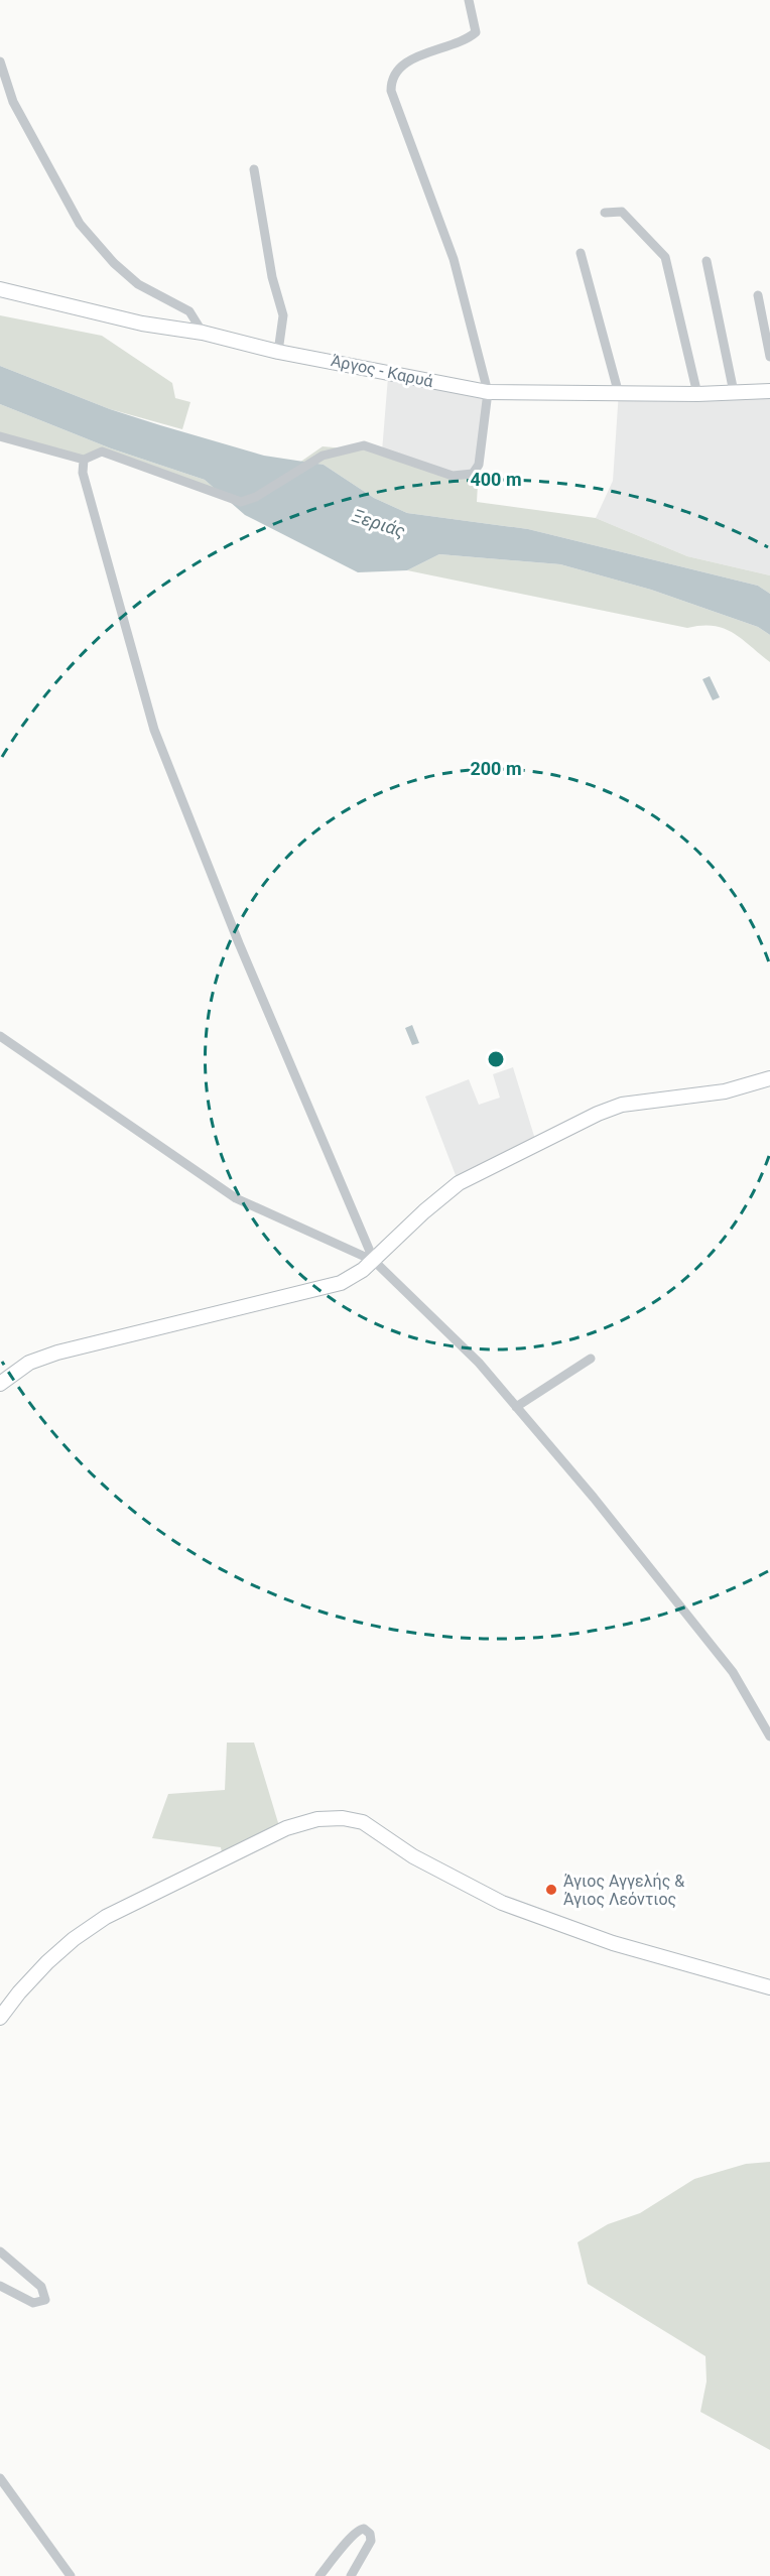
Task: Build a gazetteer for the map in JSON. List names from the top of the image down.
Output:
{
  "streets": {
    "street": ["Άργος - Καρυά"]
  },
  "water": ["Ξεριάς"],
  "places": ["Άγιος Αγγελής & Άγιος Λεόντιος"],
  "rings": ["400 m", "200 m"]
}
